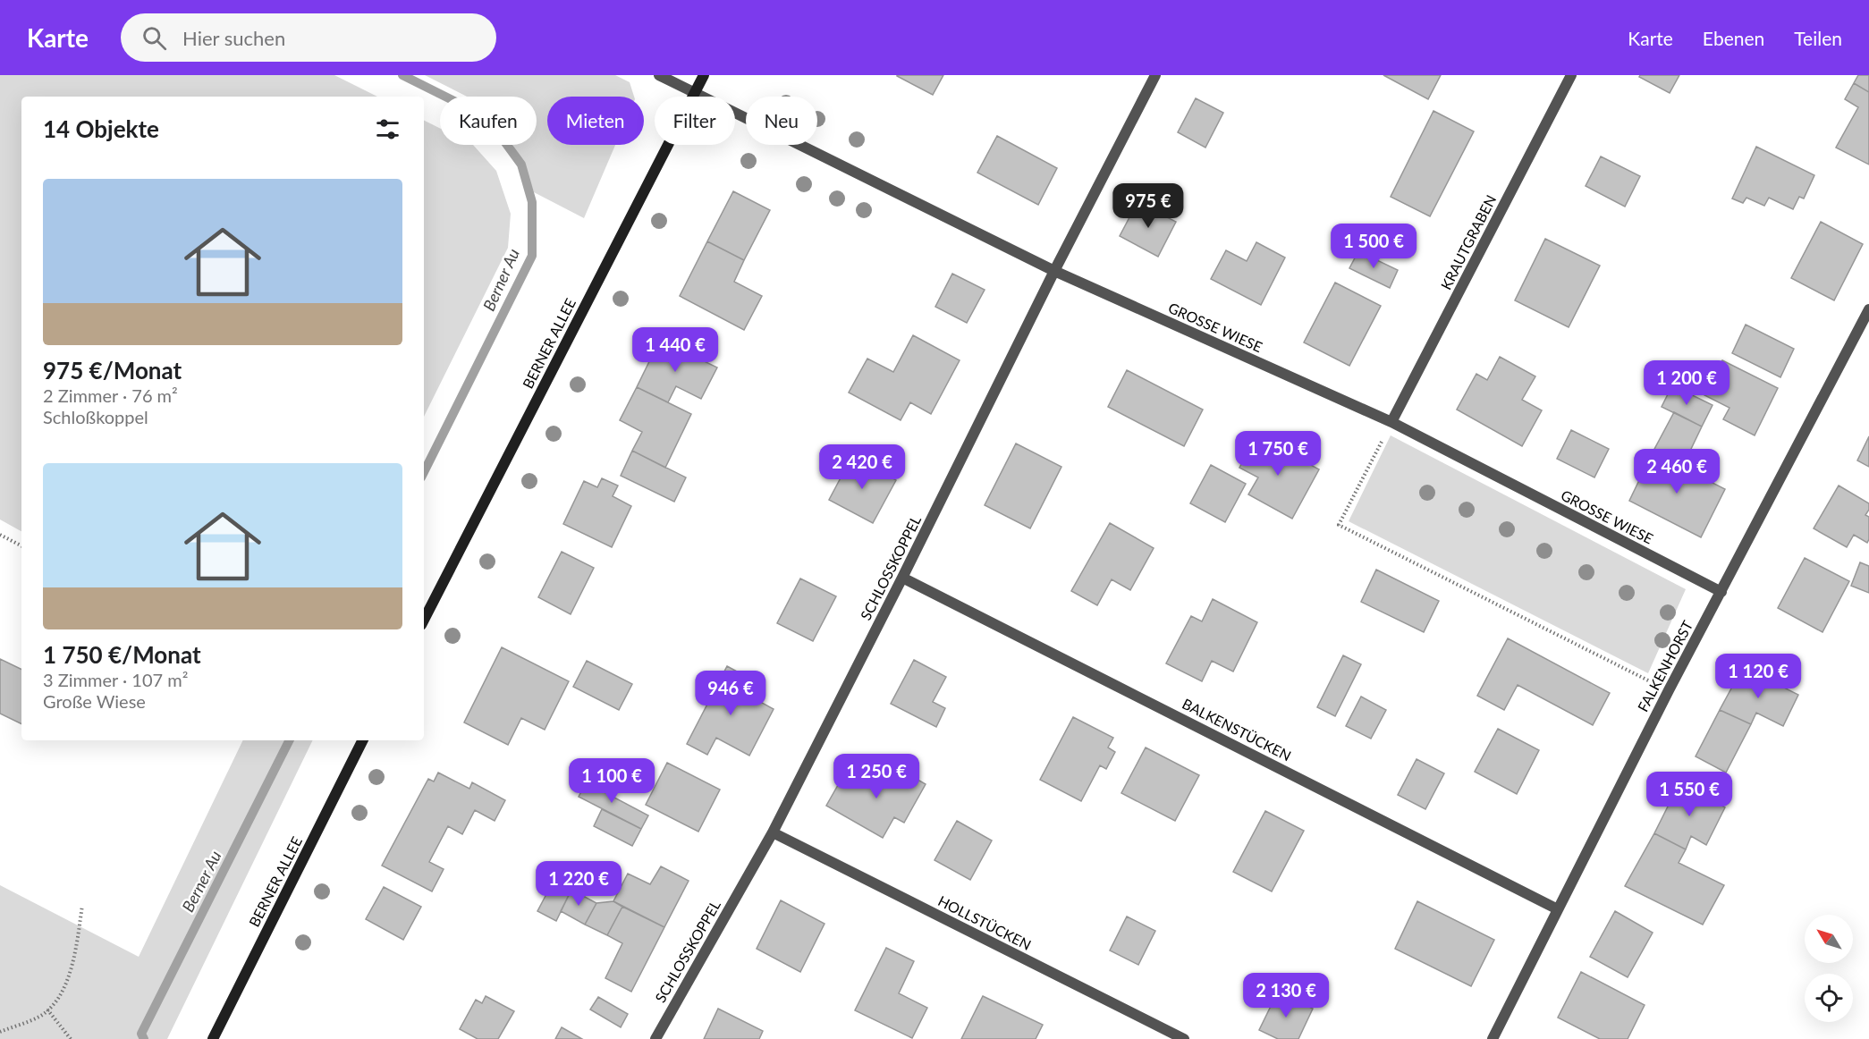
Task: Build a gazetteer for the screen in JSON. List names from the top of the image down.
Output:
{
  "streets": {
    "street": [
      "KRAUTGRABEN",
      "GROSSE WIESE",
      "BERNER ALLEE",
      "SCHLOSSKOPPEL",
      "FALKENHORST",
      "BALKENSTÜCKEN",
      "HOLLSTÜCKEN"
    ]
  },
  "crossings": [
    ["KRAUTGRABEN", "GROSSE WIESE"],
    ["GROSSE WIESE", "BERNER ALLEE"],
    ["GROSSE WIESE", "SCHLOSSKOPPEL"],
    ["GROSSE WIESE", "FALKENHORST"],
    ["SCHLOSSKOPPEL", "BALKENSTÜCKEN"],
    ["SCHLOSSKOPPEL", "HOLLSTÜCKEN"],
    ["FALKENHORST", "BALKENSTÜCKEN"]
  ],
  "water": ["Berner Au"],
  "north": "top left",
  "page": {
    "header": "Karte",
    "search": "Hier suchen",
    "nav": ["Karte", "Ebenen", "Teilen"],
    "chip": [
      "Kaufen",
      "Mieten",
      "Filter",
      "Neu"
    ],
    "heading": "14 Objekte",
    "list": [
      {
        "name": "975 €/Monat",
        "note": "2 Zimmer · 76 m² · Schloßkoppel"
      },
      {
        "name": "1 750 €/Monat",
        "note": "3 Zimmer · 107 m² · Große Wiese"
      }
    ],
    "price": [
      "975 €",
      "1 500 €",
      "1 440 €",
      "1 200 €",
      "1 750 €",
      "2 420 €",
      "2 460 €",
      "1 120 €",
      "946 €",
      "1 250 €",
      "1 100 €",
      "1 550 €",
      "1 220 €",
      "2 130 €"
    ]
  }
}
